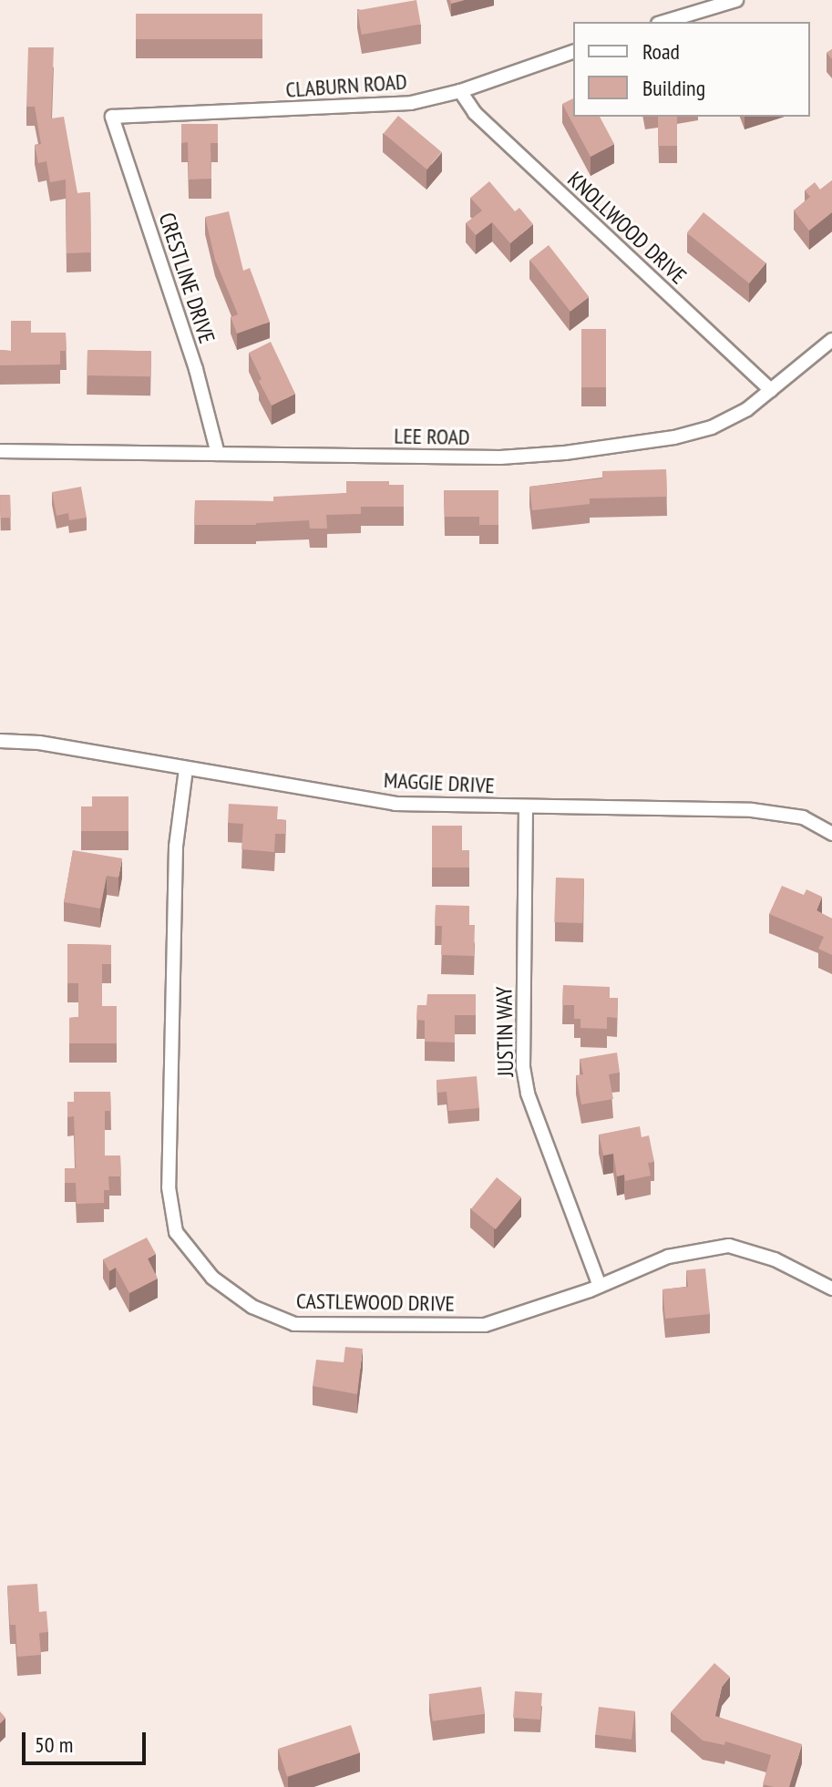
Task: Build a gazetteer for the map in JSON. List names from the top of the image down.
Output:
{
  "streets": {
    "street": [
      "CLABURN ROAD",
      "KNOLLWOOD DRIVE",
      "CRESTLINE DRIVE",
      "LEE ROAD",
      "MAGGIE DRIVE",
      "JUSTIN WAY",
      "CASTLEWOOD DRIVE"
    ]
  },
  "crossings": [
    ["CLABURN ROAD", "KNOLLWOOD DRIVE"],
    ["CLABURN ROAD", "CRESTLINE DRIVE"],
    ["KNOLLWOOD DRIVE", "LEE ROAD"],
    ["CRESTLINE DRIVE", "LEE ROAD"],
    ["MAGGIE DRIVE", "JUSTIN WAY"],
    ["MAGGIE DRIVE", "CASTLEWOOD DRIVE"],
    ["JUSTIN WAY", "CASTLEWOOD DRIVE"]
  ],
  "legend": ["Road", "Building"],
  "scale_bar": "50 m"
}
